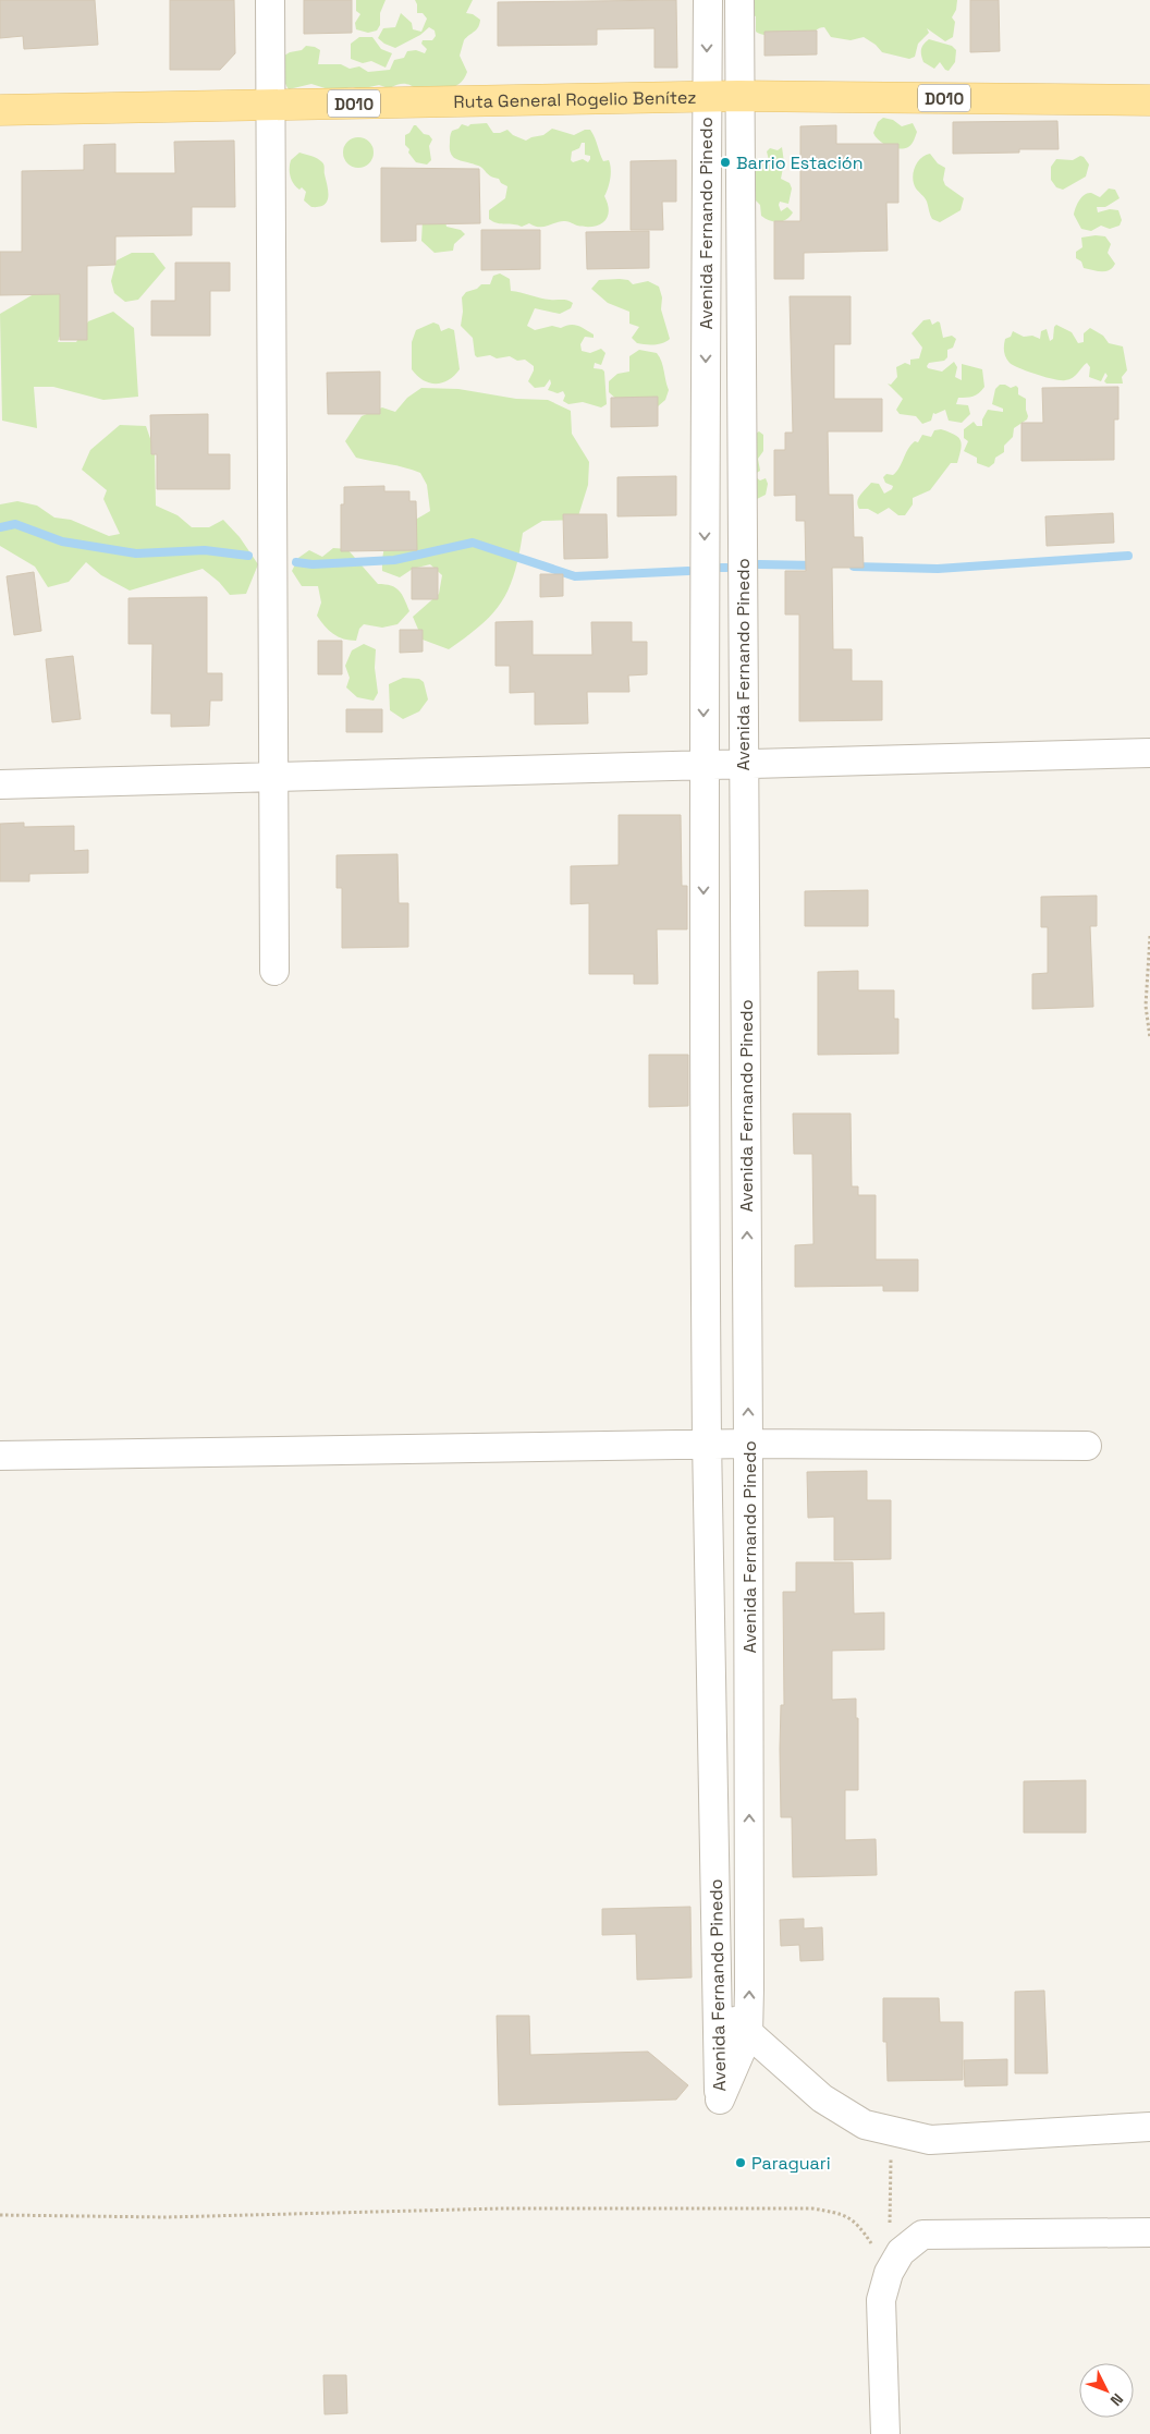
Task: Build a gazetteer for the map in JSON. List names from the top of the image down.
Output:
{
  "streets": {
    "main road": ["D010", "Ruta General Rogelio Benítez"],
    "street": ["Avenida Fernando Pinedo"]
  },
  "crossings": [
    ["Ruta General Rogelio Benítez", "Avenida Fernando Pinedo"]
  ],
  "places": ["Barrio Estación", "Paraguari"],
  "north": "bottom right"
}
